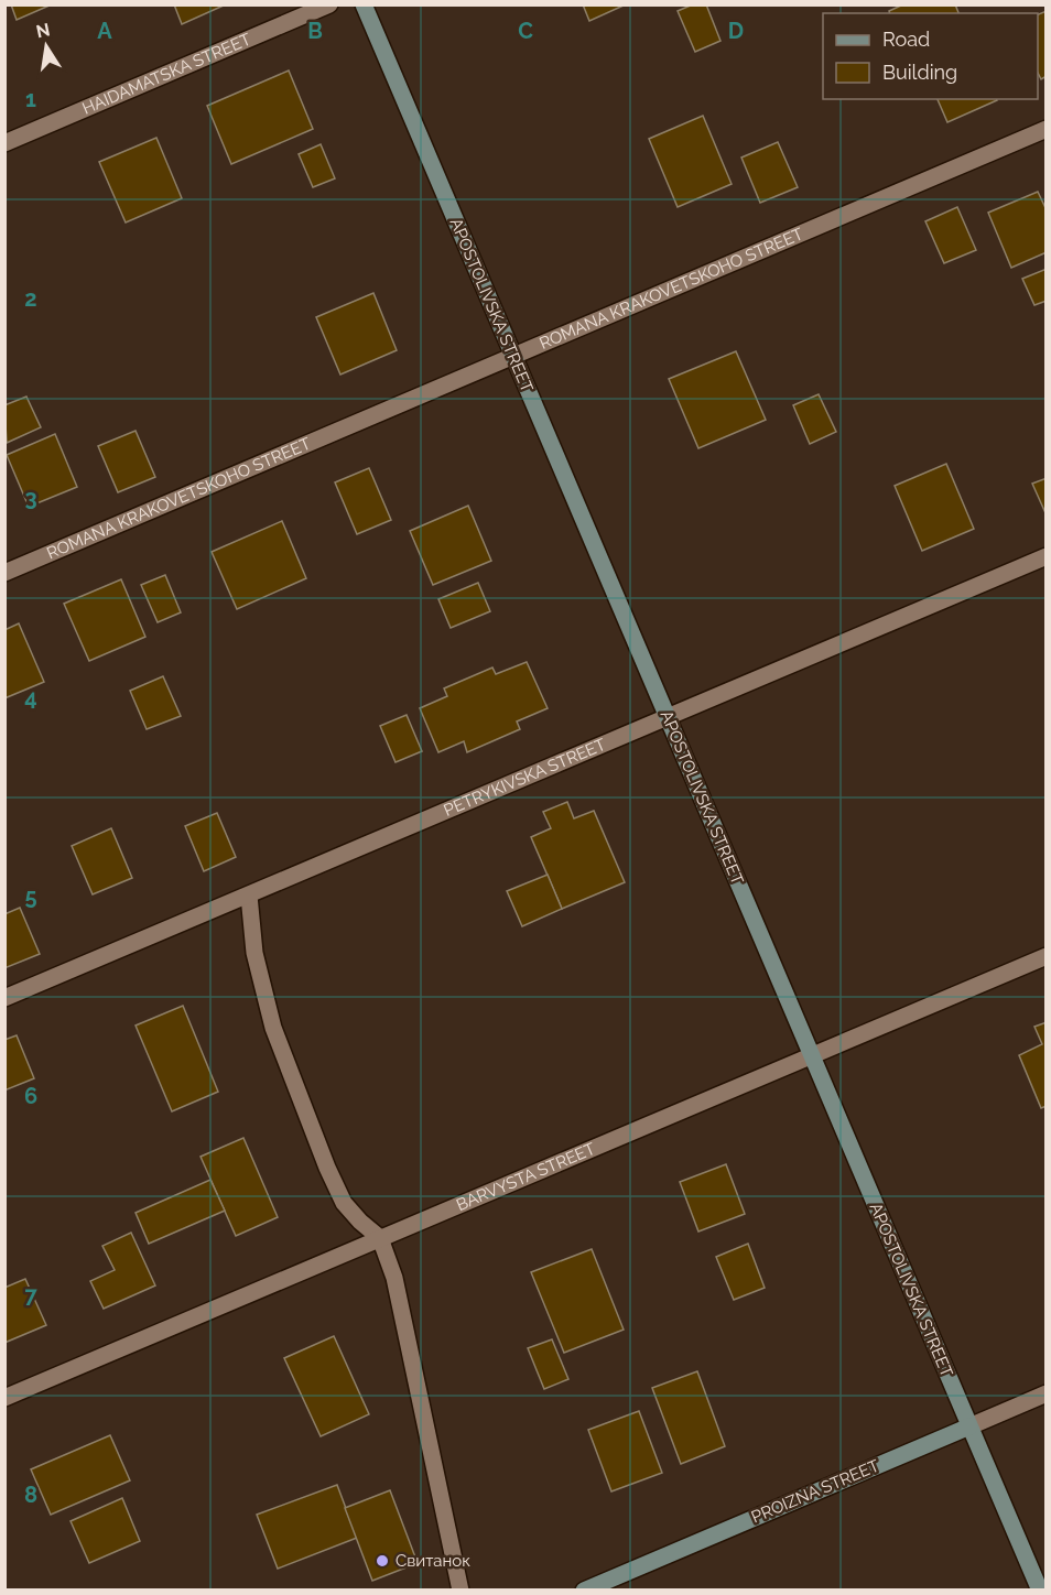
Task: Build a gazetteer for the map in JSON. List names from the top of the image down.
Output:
{
  "streets": {
    "street": [
      "HAIDAMATSKA STREET",
      "ROMANA KRAKOVETSKOHO STREET",
      "APOSTOLIVSKA STREET",
      "PETRYKIVSKA STREET",
      "BARVYSTA STREET",
      "PROIZNA STREET"
    ]
  },
  "crossings": [
    ["ROMANA KRAKOVETSKOHO STREET", "APOSTOLIVSKA STREET"],
    ["APOSTOLIVSKA STREET", "PETRYKIVSKA STREET"],
    ["APOSTOLIVSKA STREET", "BARVYSTA STREET"],
    ["APOSTOLIVSKA STREET", "PROIZNA STREET"]
  ],
  "places": ["Свитанок"],
  "legend": ["Road", "Building"],
  "north": "top",
  "grid": {
    "columns": [
      "A",
      "B",
      "C",
      "D"
    ],
    "rows": [
      "1",
      "2",
      "3",
      "4",
      "5",
      "6",
      "7",
      "8"
    ]
  }
}
